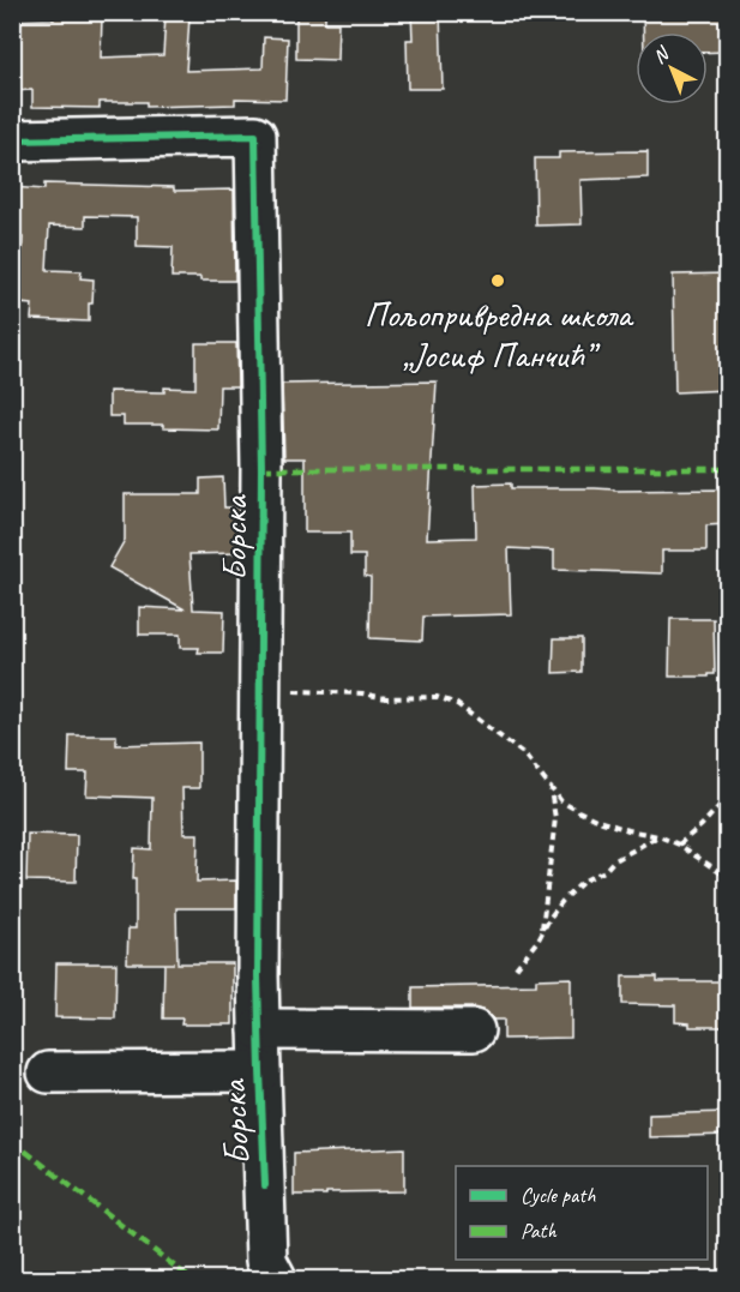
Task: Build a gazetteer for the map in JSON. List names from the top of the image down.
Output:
{
  "streets": {
    "street": ["Борска"]
  },
  "places": ["Пољопривредна школа „Јосиф Панчић”"],
  "legend": ["Cycle path", "Path"],
  "north": "top left"
}
